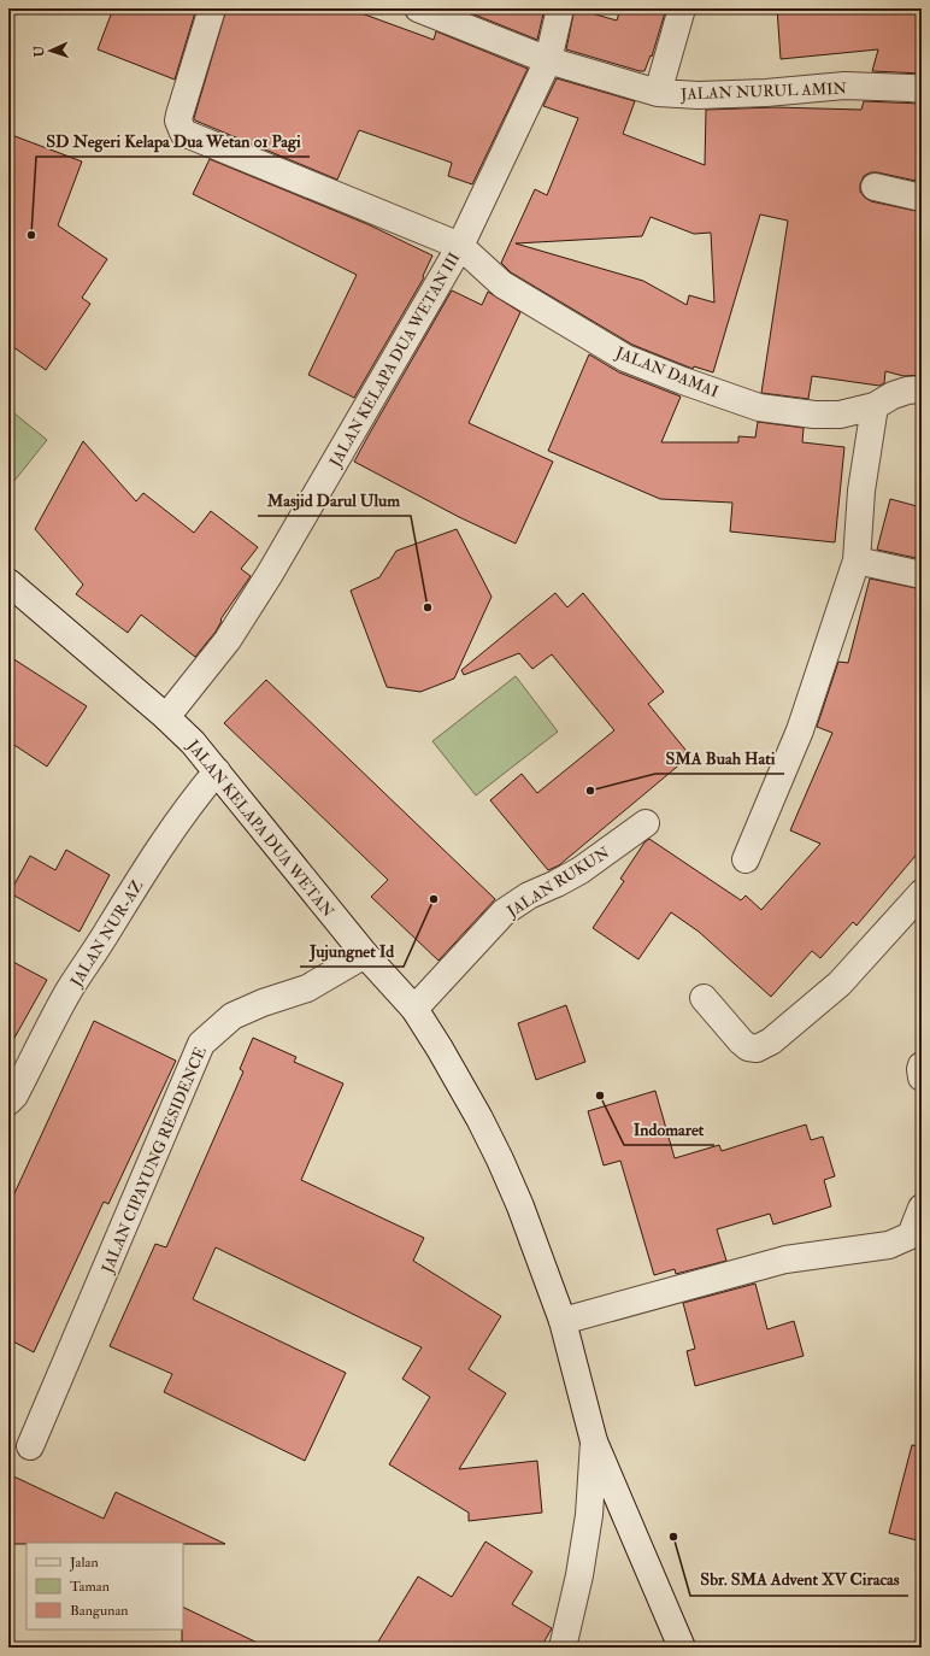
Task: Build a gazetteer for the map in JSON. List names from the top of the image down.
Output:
{
  "streets": {
    "street": [
      "JALAN NURUL AMIN",
      "JALAN KELAPA DUA WETAN III",
      "JALAN DAMAI",
      "JALAN KELAPA DUA WETAN",
      "JALAN RUKUN",
      "JALAN NUR-AZ",
      "JALAN CIPAYUNG RESIDENCE"
    ]
  },
  "crossings": [
    ["JALAN NURUL AMIN", "JALAN KELAPA DUA WETAN III"],
    ["JALAN KELAPA DUA WETAN III", "JALAN DAMAI"],
    ["JALAN KELAPA DUA WETAN III", "JALAN KELAPA DUA WETAN"],
    ["JALAN KELAPA DUA WETAN", "JALAN RUKUN"],
    ["JALAN KELAPA DUA WETAN", "JALAN NUR-AZ"],
    ["JALAN KELAPA DUA WETAN", "JALAN CIPAYUNG RESIDENCE"]
  ],
  "places": [
    "SD Negeri Kelapa Dua Wetan 01 Pagi",
    "Masjid Darul Ulum",
    "SMA Buah Hati",
    "Jujungnet Id",
    "Indomaret",
    "Sbr. SMA Advent XV Ciracas"
  ],
  "legend": ["Jalan", "Taman", "Bangunan"],
  "north": "left"
}
